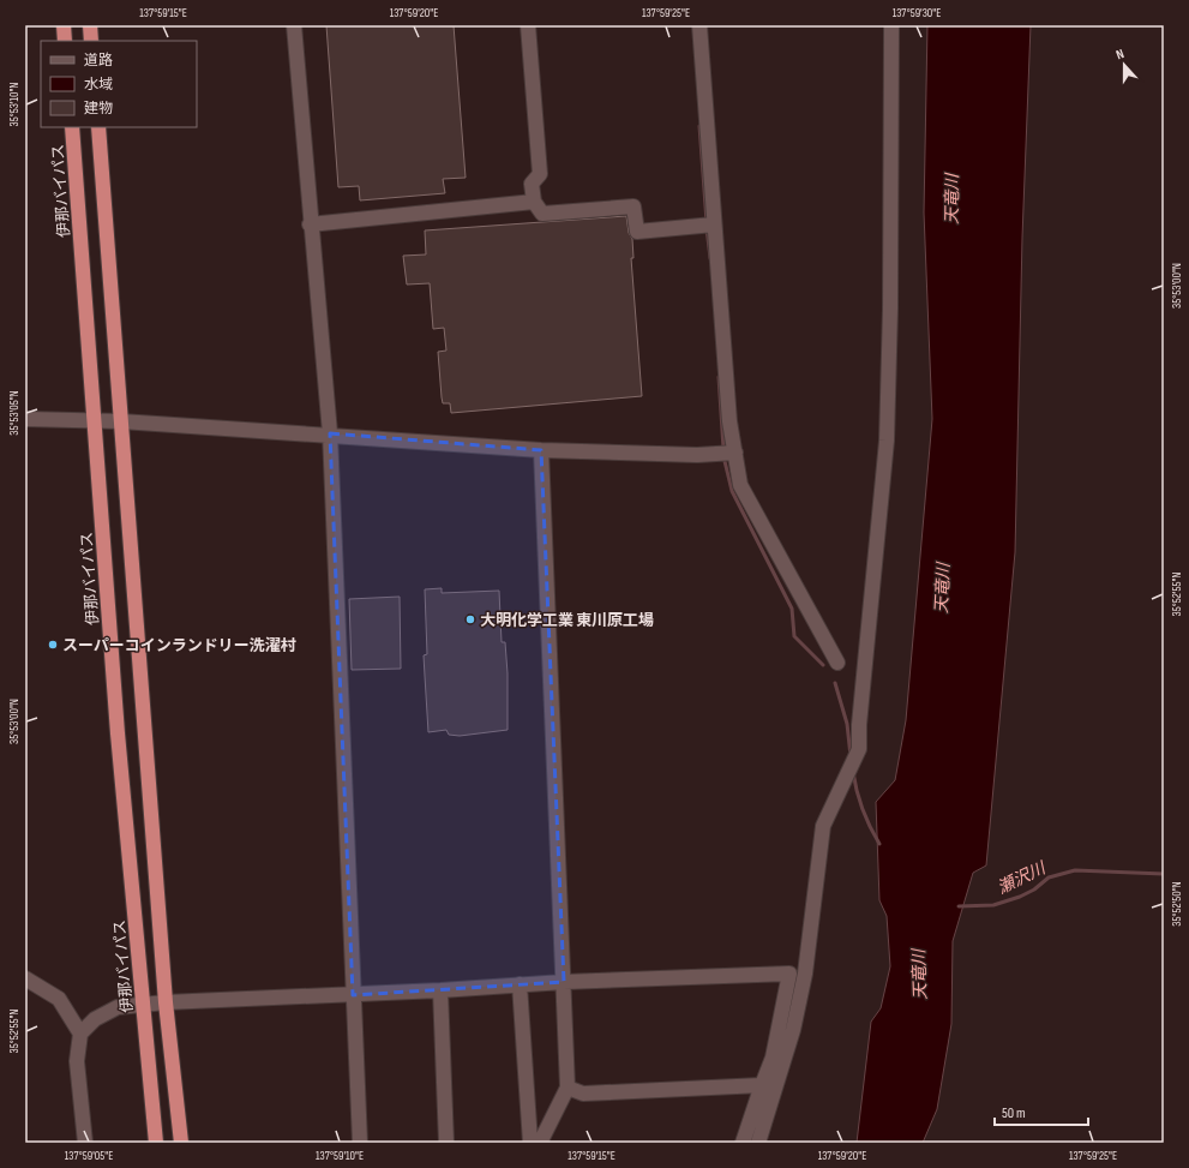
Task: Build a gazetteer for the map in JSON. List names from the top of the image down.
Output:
{
  "streets": {
    "highway": ["伊那バイパス"]
  },
  "water": ["天竜川", "瀬沢川"],
  "places": ["大明化学工業 東川原工場", "スーパーコインランドリー洗濯村"],
  "legend": ["道路", "水域", "建物"],
  "scale_bar": "50 m",
  "north": "top",
  "coordinates": [
    "137°59'15\"E",
    "137°59'20\"E",
    "137°59'25\"E",
    "137°59'30\"E",
    "35°53'10\"N",
    "35°53'00\"N",
    "35°53'05\"N",
    "35°52'55\"N",
    "35°52'50\"N",
    "137°59'05\"E",
    "137°59'10\"E"
  ]
}
